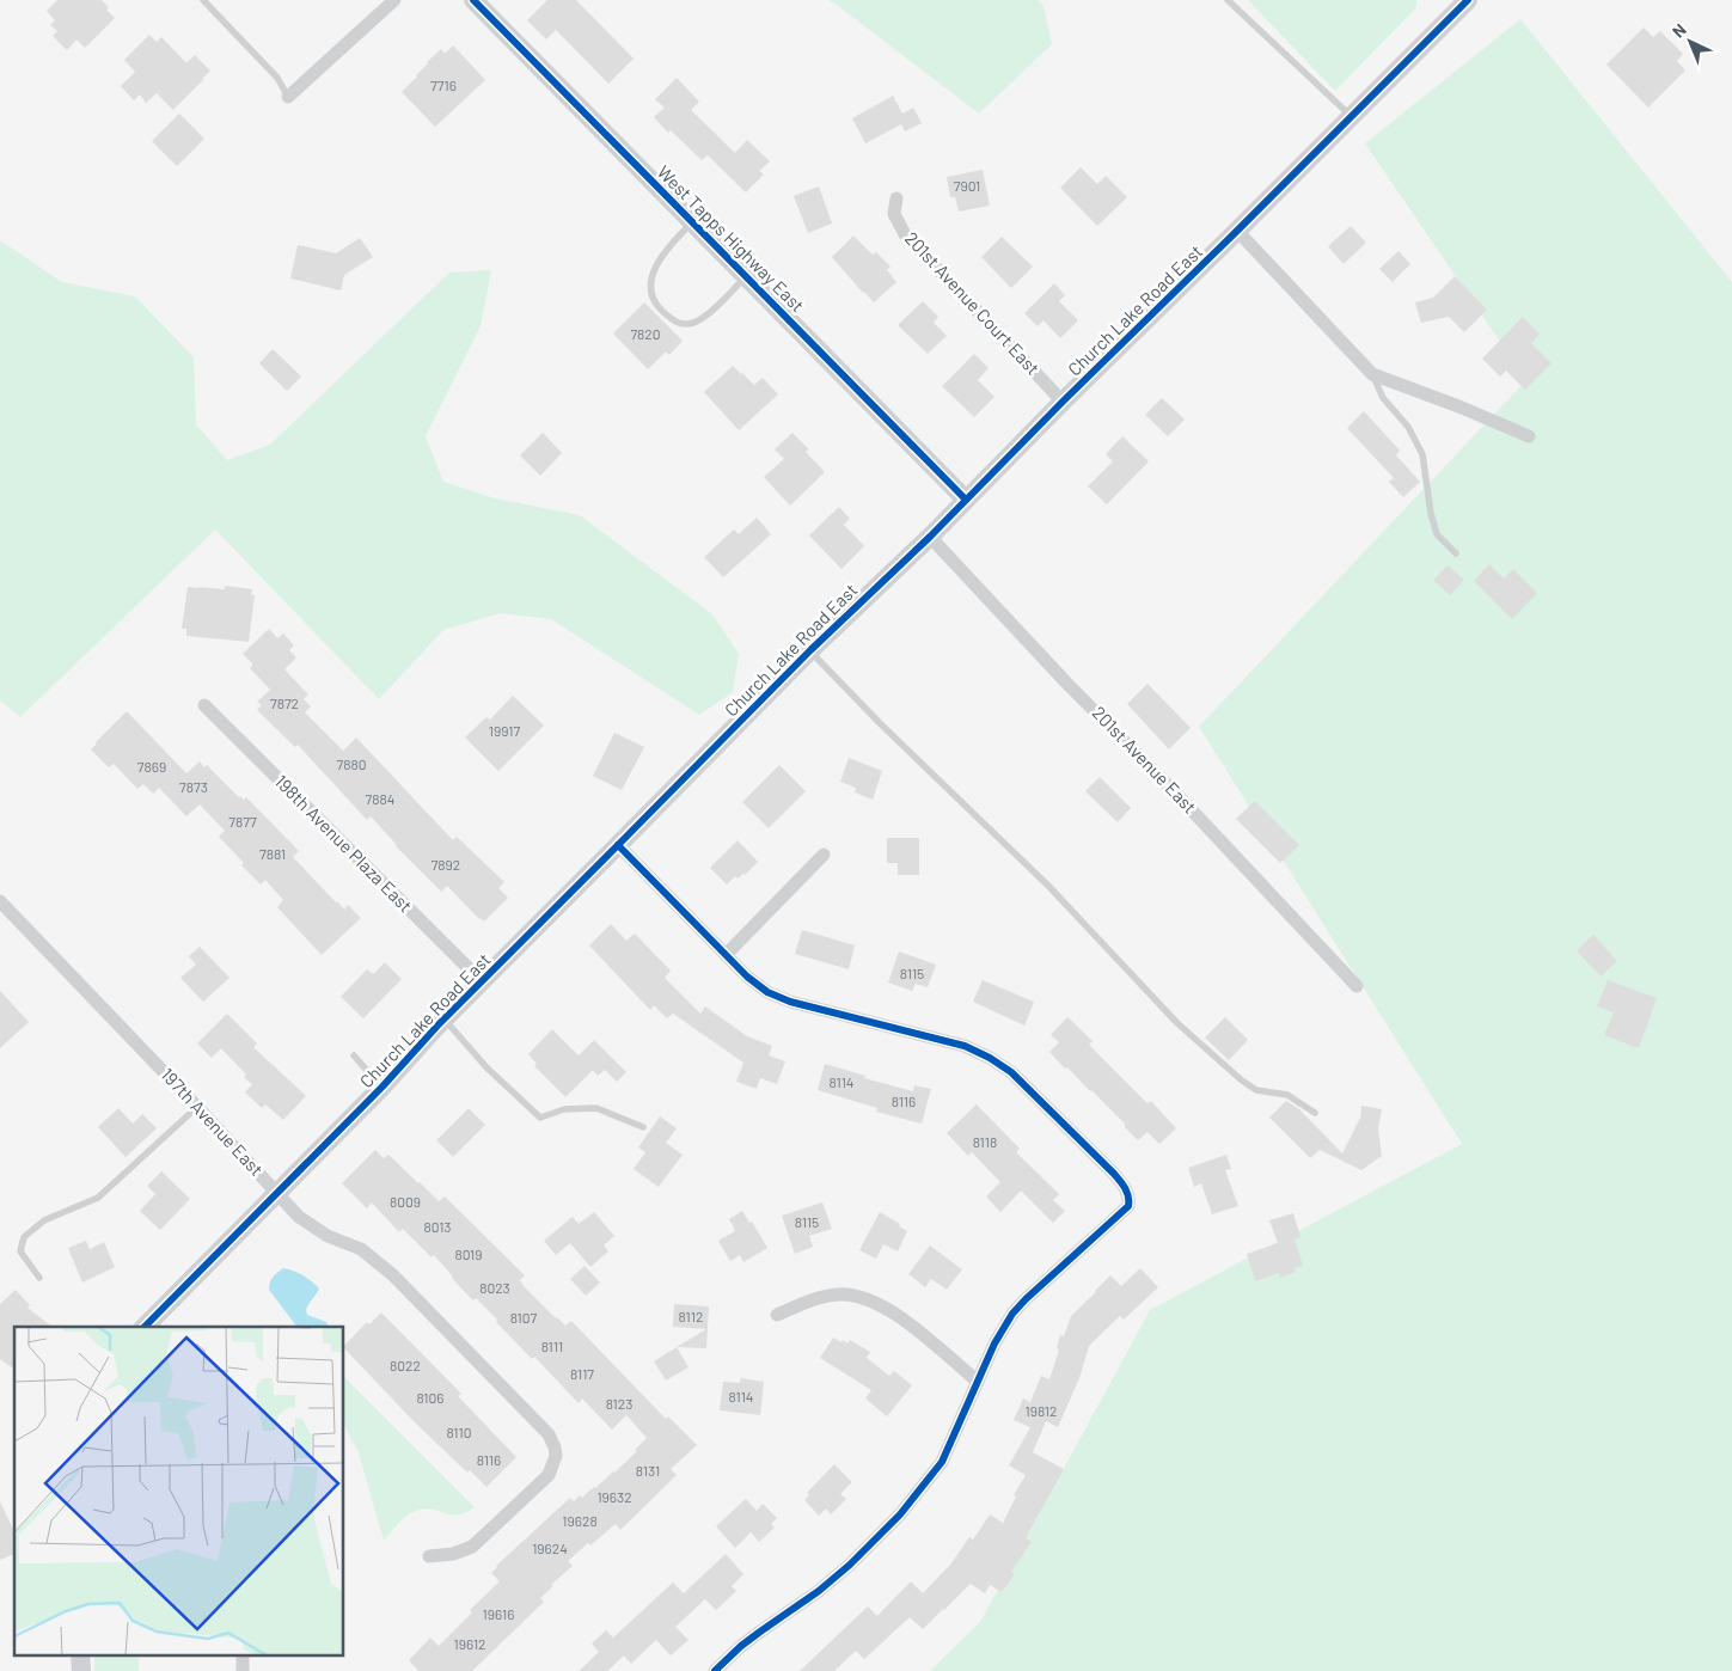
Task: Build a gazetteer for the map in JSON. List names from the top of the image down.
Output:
{
  "streets": {
    "street": [
      "West Tapps Highway East",
      "201st Avenue Court East",
      "Church Lake Road East",
      "201st Avenue East",
      "198th Avenue Plaza East",
      "197th Avenue East"
    ]
  },
  "crossings": [
    ["West Tapps Highway East", "Church Lake Road East"],
    ["201st Avenue Court East", "Church Lake Road East"],
    ["Church Lake Road East", "201st Avenue East"],
    ["Church Lake Road East", "198th Avenue Plaza East"],
    ["Church Lake Road East", "197th Avenue East"]
  ],
  "house_numbers": [
    "7716",
    "7901",
    "7820",
    "7872",
    "19917",
    "7880",
    "7869",
    "7873",
    "7884",
    "7877",
    "7881",
    "7892",
    "8115",
    "8114",
    "8116",
    "8118",
    "8009",
    "8115",
    "8013",
    "8019",
    "8023",
    "8112",
    "8107",
    "8111",
    "8022",
    "8117",
    "8114",
    "8106",
    "8123",
    "19812",
    "8110",
    "8116",
    "8131",
    "19632",
    "19628",
    "19624",
    "19616",
    "19612"
  ],
  "north": "top left"
}
